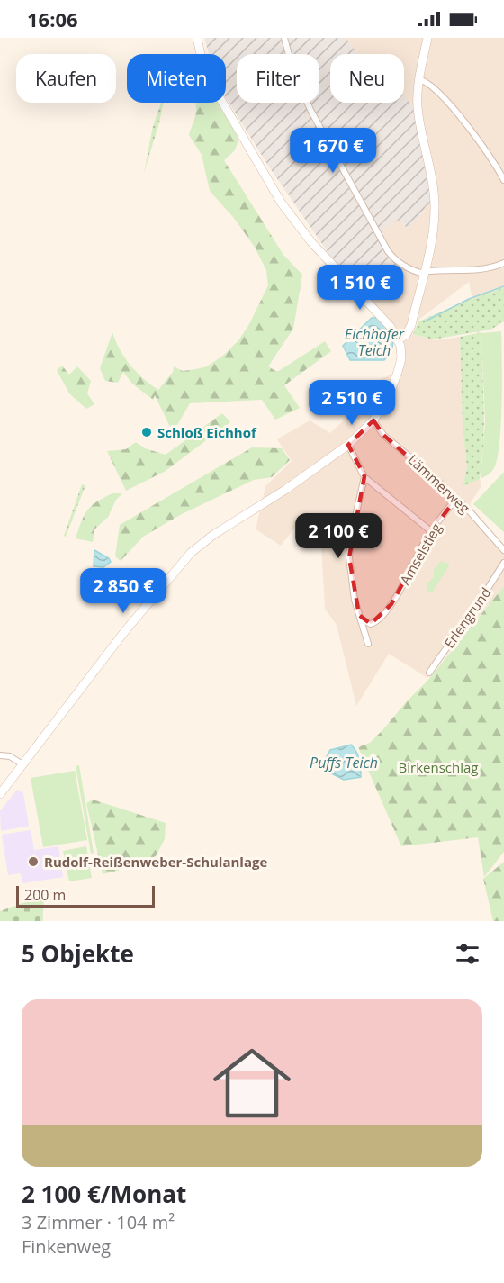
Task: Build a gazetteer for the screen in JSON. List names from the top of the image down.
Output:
{
  "streets": {
    "street": ["Lämmerweg", "Amselstieg", "Erlengrund"]
  },
  "crossings": [
    ["Lämmerweg", "Amselstieg"]
  ],
  "water": ["Eichhofer Teich", "Puffs Teich"],
  "parks": ["Birkenschlag"],
  "places": ["Schloß Eichhof", "Rudolf-Reißenweber-Schulanlage"],
  "scale_bar": "200 m",
  "page": {
    "status": "16:06",
    "chip": [
      "Kaufen",
      "Mieten",
      "Filter",
      "Neu"
    ],
    "price": [
      "1 670 €",
      "1 510 €",
      "2 510 €",
      "2 100 €",
      "2 850 €"
    ],
    "scale": "200 m",
    "heading": "5 Objekte",
    "list": [
      {
        "name": "2 100 €/Monat",
        "note": "3 Zimmer · 104 m² · Finkenweg"
      }
    ]
  }
}
